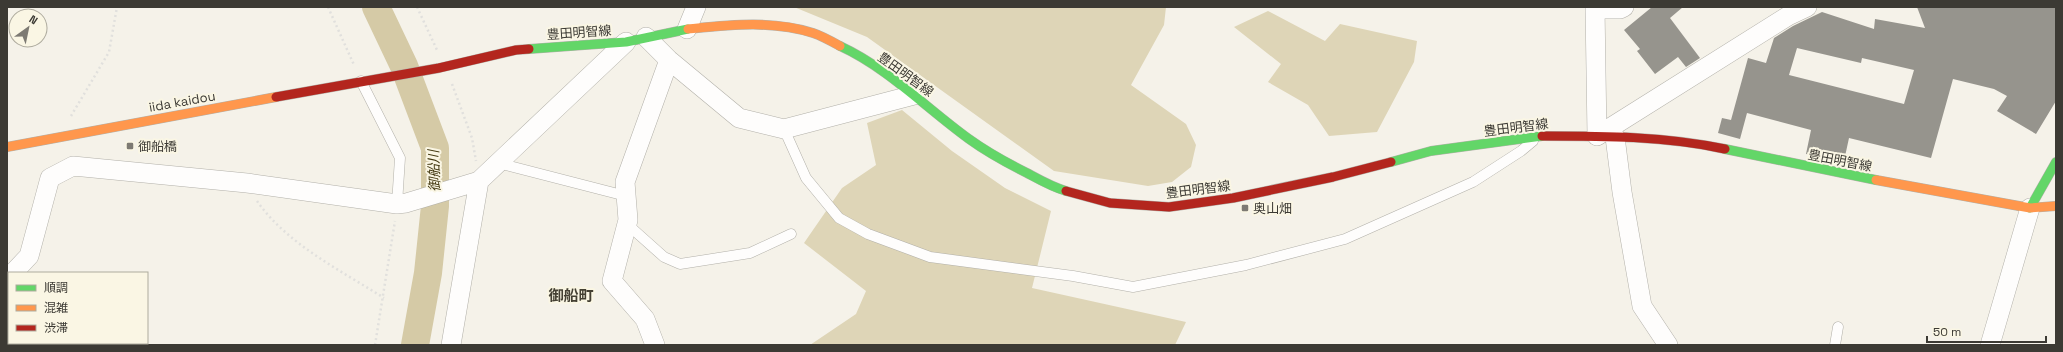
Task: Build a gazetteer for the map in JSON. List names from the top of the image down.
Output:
{
  "streets": {
    "main road": ["豊田明智線", "iida kaidou"]
  },
  "crossings": [
    ["豊田明智線", "iida kaidou"]
  ],
  "districts": ["御船町"],
  "water": ["御船川"],
  "places": {
    "transit": ["御船橋", "奥山畑"]
  },
  "legend": ["順調", "混雑", "渋滞"],
  "scale_bar": "50 m",
  "north": "top right"
}
